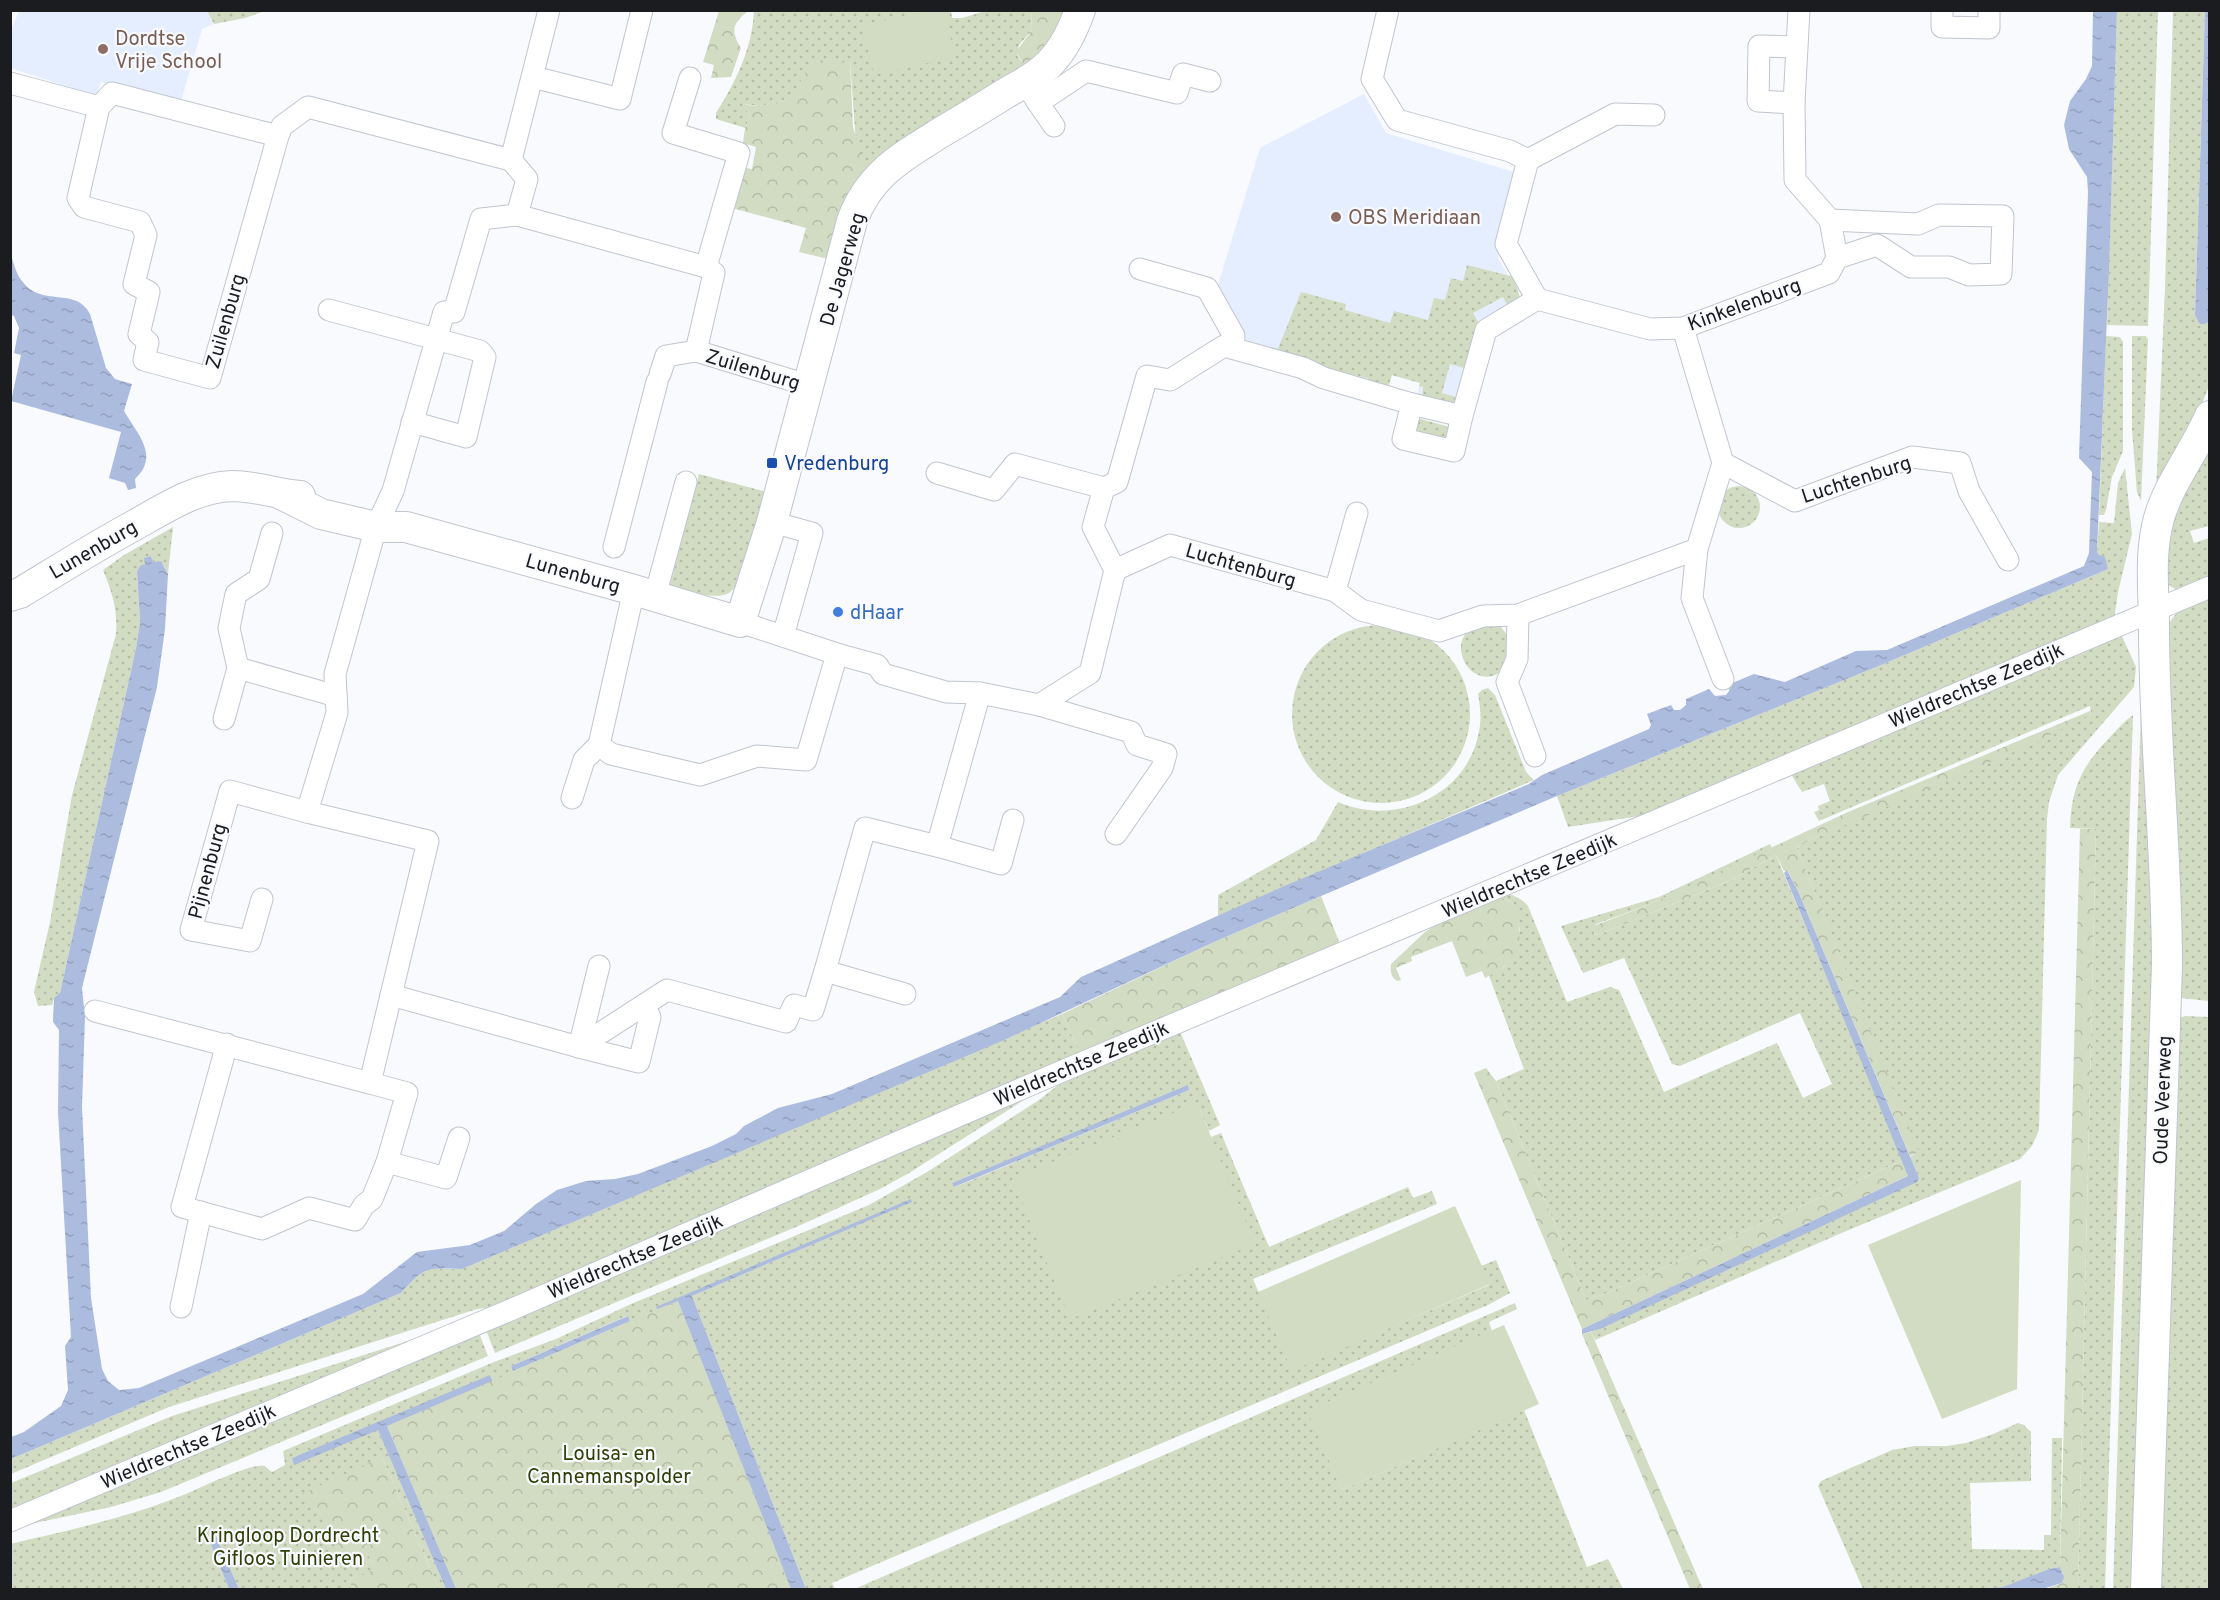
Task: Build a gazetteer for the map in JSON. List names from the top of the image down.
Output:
{
  "streets": {
    "street": [
      "De Jagerweg",
      "Kinkelenburg",
      "Zuilenburg",
      "Luchtenburg",
      "Lunenburg",
      "Wieldrechtse Zeedijk",
      "Pijnenburg",
      "Oude Veerweg"
    ]
  },
  "crossings": [
    ["De Jagerweg", "Zuilenburg"],
    ["De Jagerweg", "Lunenburg"],
    ["Wieldrechtse Zeedijk", "Oude Veerweg"]
  ],
  "parks": ["Louisa- en Cannemanspolder", "Kringloop Dordrecht Gifloos Tuinieren"],
  "places": {
    "other": ["Dordtse Vrije School", "OBS Meridiaan", "dHaar"],
    "transit": ["Vredenburg"]
  }
}
